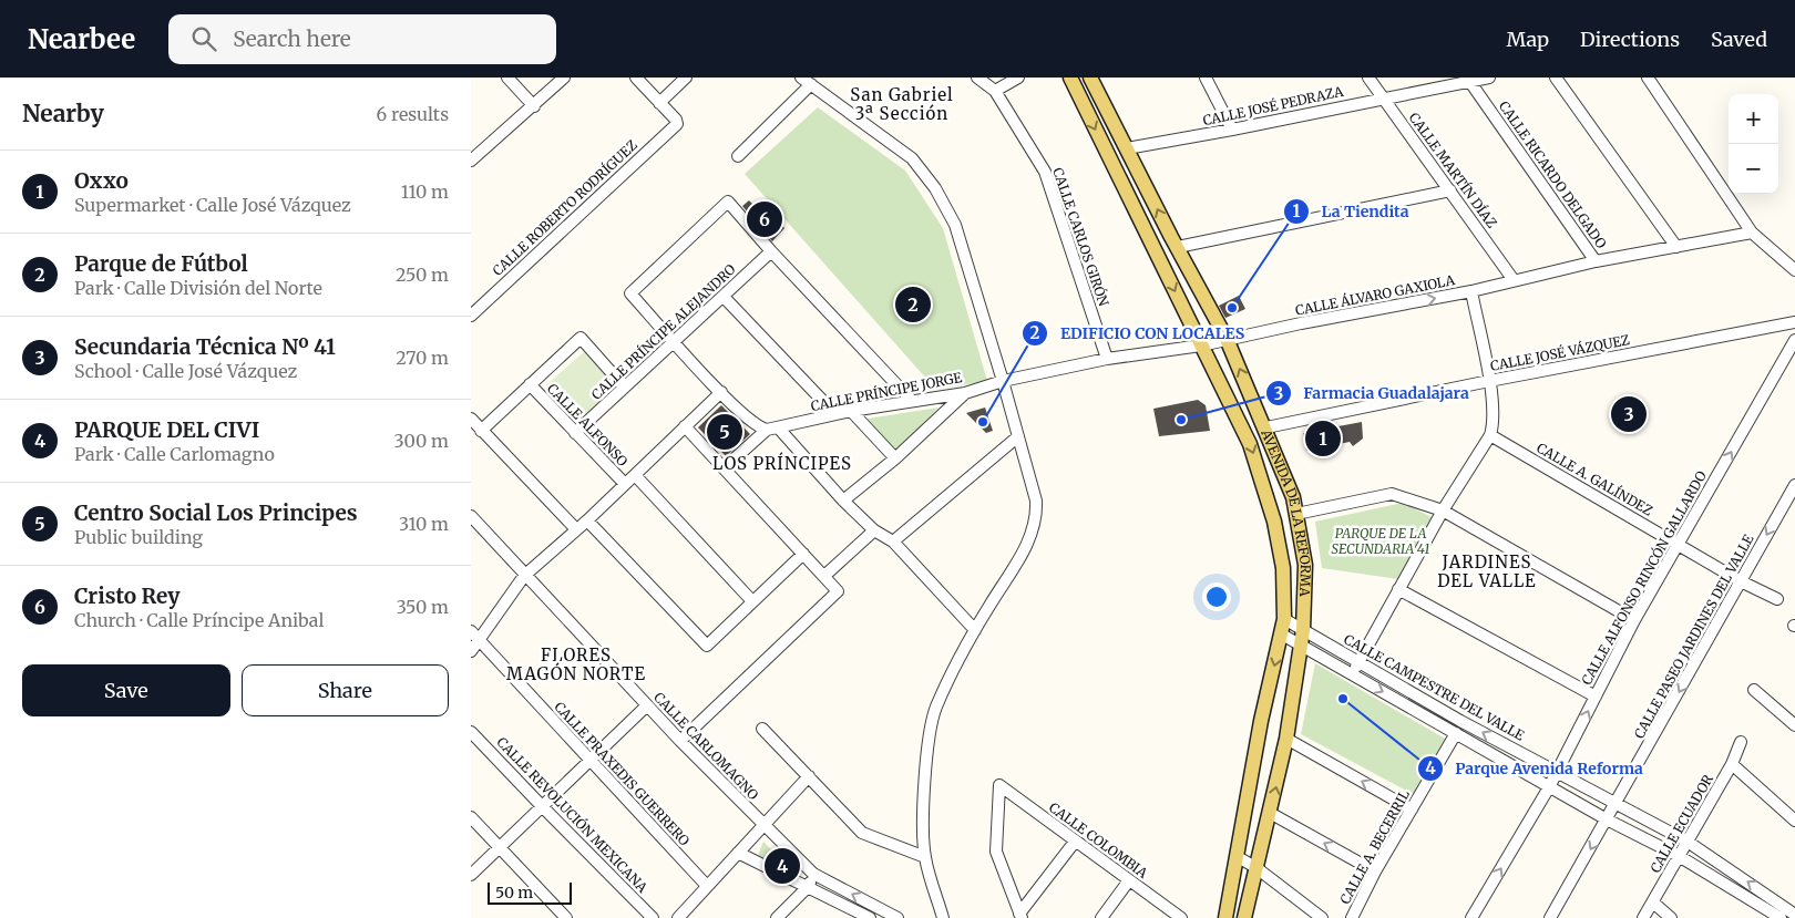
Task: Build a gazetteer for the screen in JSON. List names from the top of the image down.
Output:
{
  "streets": {
    "main road": ["AVENIDA DE LA REFORMA"],
    "street": [
      "CALLE JOSÉ PEDRAZA",
      "CALLE MARTÍN DÍAZ",
      "CALLE RICARDO DELGADO",
      "CALLE ROBERTO RODRÍGUEZ",
      "CALLE CARLOS GIRÓN",
      "CALLE ÁLVARO GAXIOLA",
      "CALLE PRÍNCIPE ALEJANDRO",
      "CALLE JOSÉ VÁZQUEZ",
      "CALLE PRÍNCIPE JORGE",
      "CALLE ALFONSO",
      "CALLE A. GALÍNDEZ",
      "CALLE ALFONSO RINCÓN GALLARDO",
      "CALLE PASEO JARDINES DEL VALLE",
      "CALLE CAMPESTRE DEL VALLE",
      "CALLE CARLOMAGNO",
      "CALLE PRAXEDIS GUERRERO",
      "CALLE REVOLUCIÓN MEXICANA",
      "CALLE ECUADOR",
      "CALLE COLOMBIA",
      "CALLE A. BECERRIL"
    ]
  },
  "crossings": [
    ["CALLE JOSÉ PEDRAZA", "CALLE MARTÍN DÍAZ"],
    ["CALLE JOSÉ PEDRAZA", "CALLE RICARDO DELGADO"],
    ["CALLE JOSÉ PEDRAZA", "AVENIDA DE LA REFORMA"],
    ["CALLE MARTÍN DÍAZ", "CALLE ÁLVARO GAXIOLA"],
    ["CALLE RICARDO DELGADO", "CALLE ÁLVARO GAXIOLA"],
    ["CALLE CARLOS GIRÓN", "CALLE ÁLVARO GAXIOLA"],
    ["CALLE ÁLVARO GAXIOLA", "CALLE PRÍNCIPE JORGE"],
    ["CALLE ÁLVARO GAXIOLA", "AVENIDA DE LA REFORMA"],
    ["CALLE PRÍNCIPE ALEJANDRO", "CALLE ALFONSO"],
    ["CALLE JOSÉ VÁZQUEZ", "AVENIDA DE LA REFORMA"],
    ["CALLE A. GALÍNDEZ", "CALLE ALFONSO RINCÓN GALLARDO"],
    ["CALLE A. GALÍNDEZ", "CALLE PASEO JARDINES DEL VALLE"],
    ["AVENIDA DE LA REFORMA", "CALLE CAMPESTRE DEL VALLE"],
    ["CALLE ALFONSO RINCÓN GALLARDO", "CALLE CAMPESTRE DEL VALLE"],
    ["CALLE PASEO JARDINES DEL VALLE", "CALLE CAMPESTRE DEL VALLE"],
    ["CALLE CAMPESTRE DEL VALLE", "CALLE ECUADOR"],
    ["CALLE CAMPESTRE DEL VALLE", "CALLE A. BECERRIL"]
  ],
  "one_way": ["CALLE ALFONSO RINCÓN GALLARDO", "CALLE PASEO JARDINES DEL VALLE"],
  "districts": [
    "San Gabriel 3ª Sección",
    "LOS PRÍNCIPES",
    "JARDINES DEL VALLE",
    "FLORES MAGÓN NORTE"
  ],
  "parks": ["PARQUE DE LA SECUNDARIA 41"],
  "places": [
    "La Tiendita",
    "Farmacia Guadalajara",
    "EDIFICIO CON LOCALES",
    "Parque Avenida Reforma"
  ],
  "scale_bar": "50 m",
  "page": {
    "header": "Nearbee",
    "search": "Search here",
    "nav": ["Map", "Directions", "Saved"],
    "heading": ["Nearby", "6 results"],
    "map_buttons": ["+", "−"],
    "list": [
      {
        "mark": "1",
        "name": "Oxxo",
        "note": "Supermarket · Calle José Vázquez",
        "value": "110 m"
      },
      {
        "mark": "2",
        "name": "Parque de Fútbol",
        "note": "Park · Calle División del Norte",
        "value": "250 m"
      },
      {
        "mark": "3",
        "name": "Secundaria Técnica Nº 41",
        "note": "School · Calle José Vázquez",
        "value": "270 m"
      },
      {
        "mark": "4",
        "name": "PARQUE DEL CIVI",
        "note": "Park · Calle Carlomagno",
        "value": "300 m"
      },
      {
        "mark": "5",
        "name": "Centro Social Los Principes",
        "note": "Public building",
        "value": "310 m"
      },
      {
        "mark": "6",
        "name": "Cristo Rey",
        "note": "Church · Calle Príncipe Anibal",
        "value": "350 m"
      }
    ],
    "pins": [
      "6",
      "2",
      "3",
      "5",
      "1",
      "4"
    ],
    "buttons": ["Save", "Share"],
    "scale": "50 m"
  }
}
